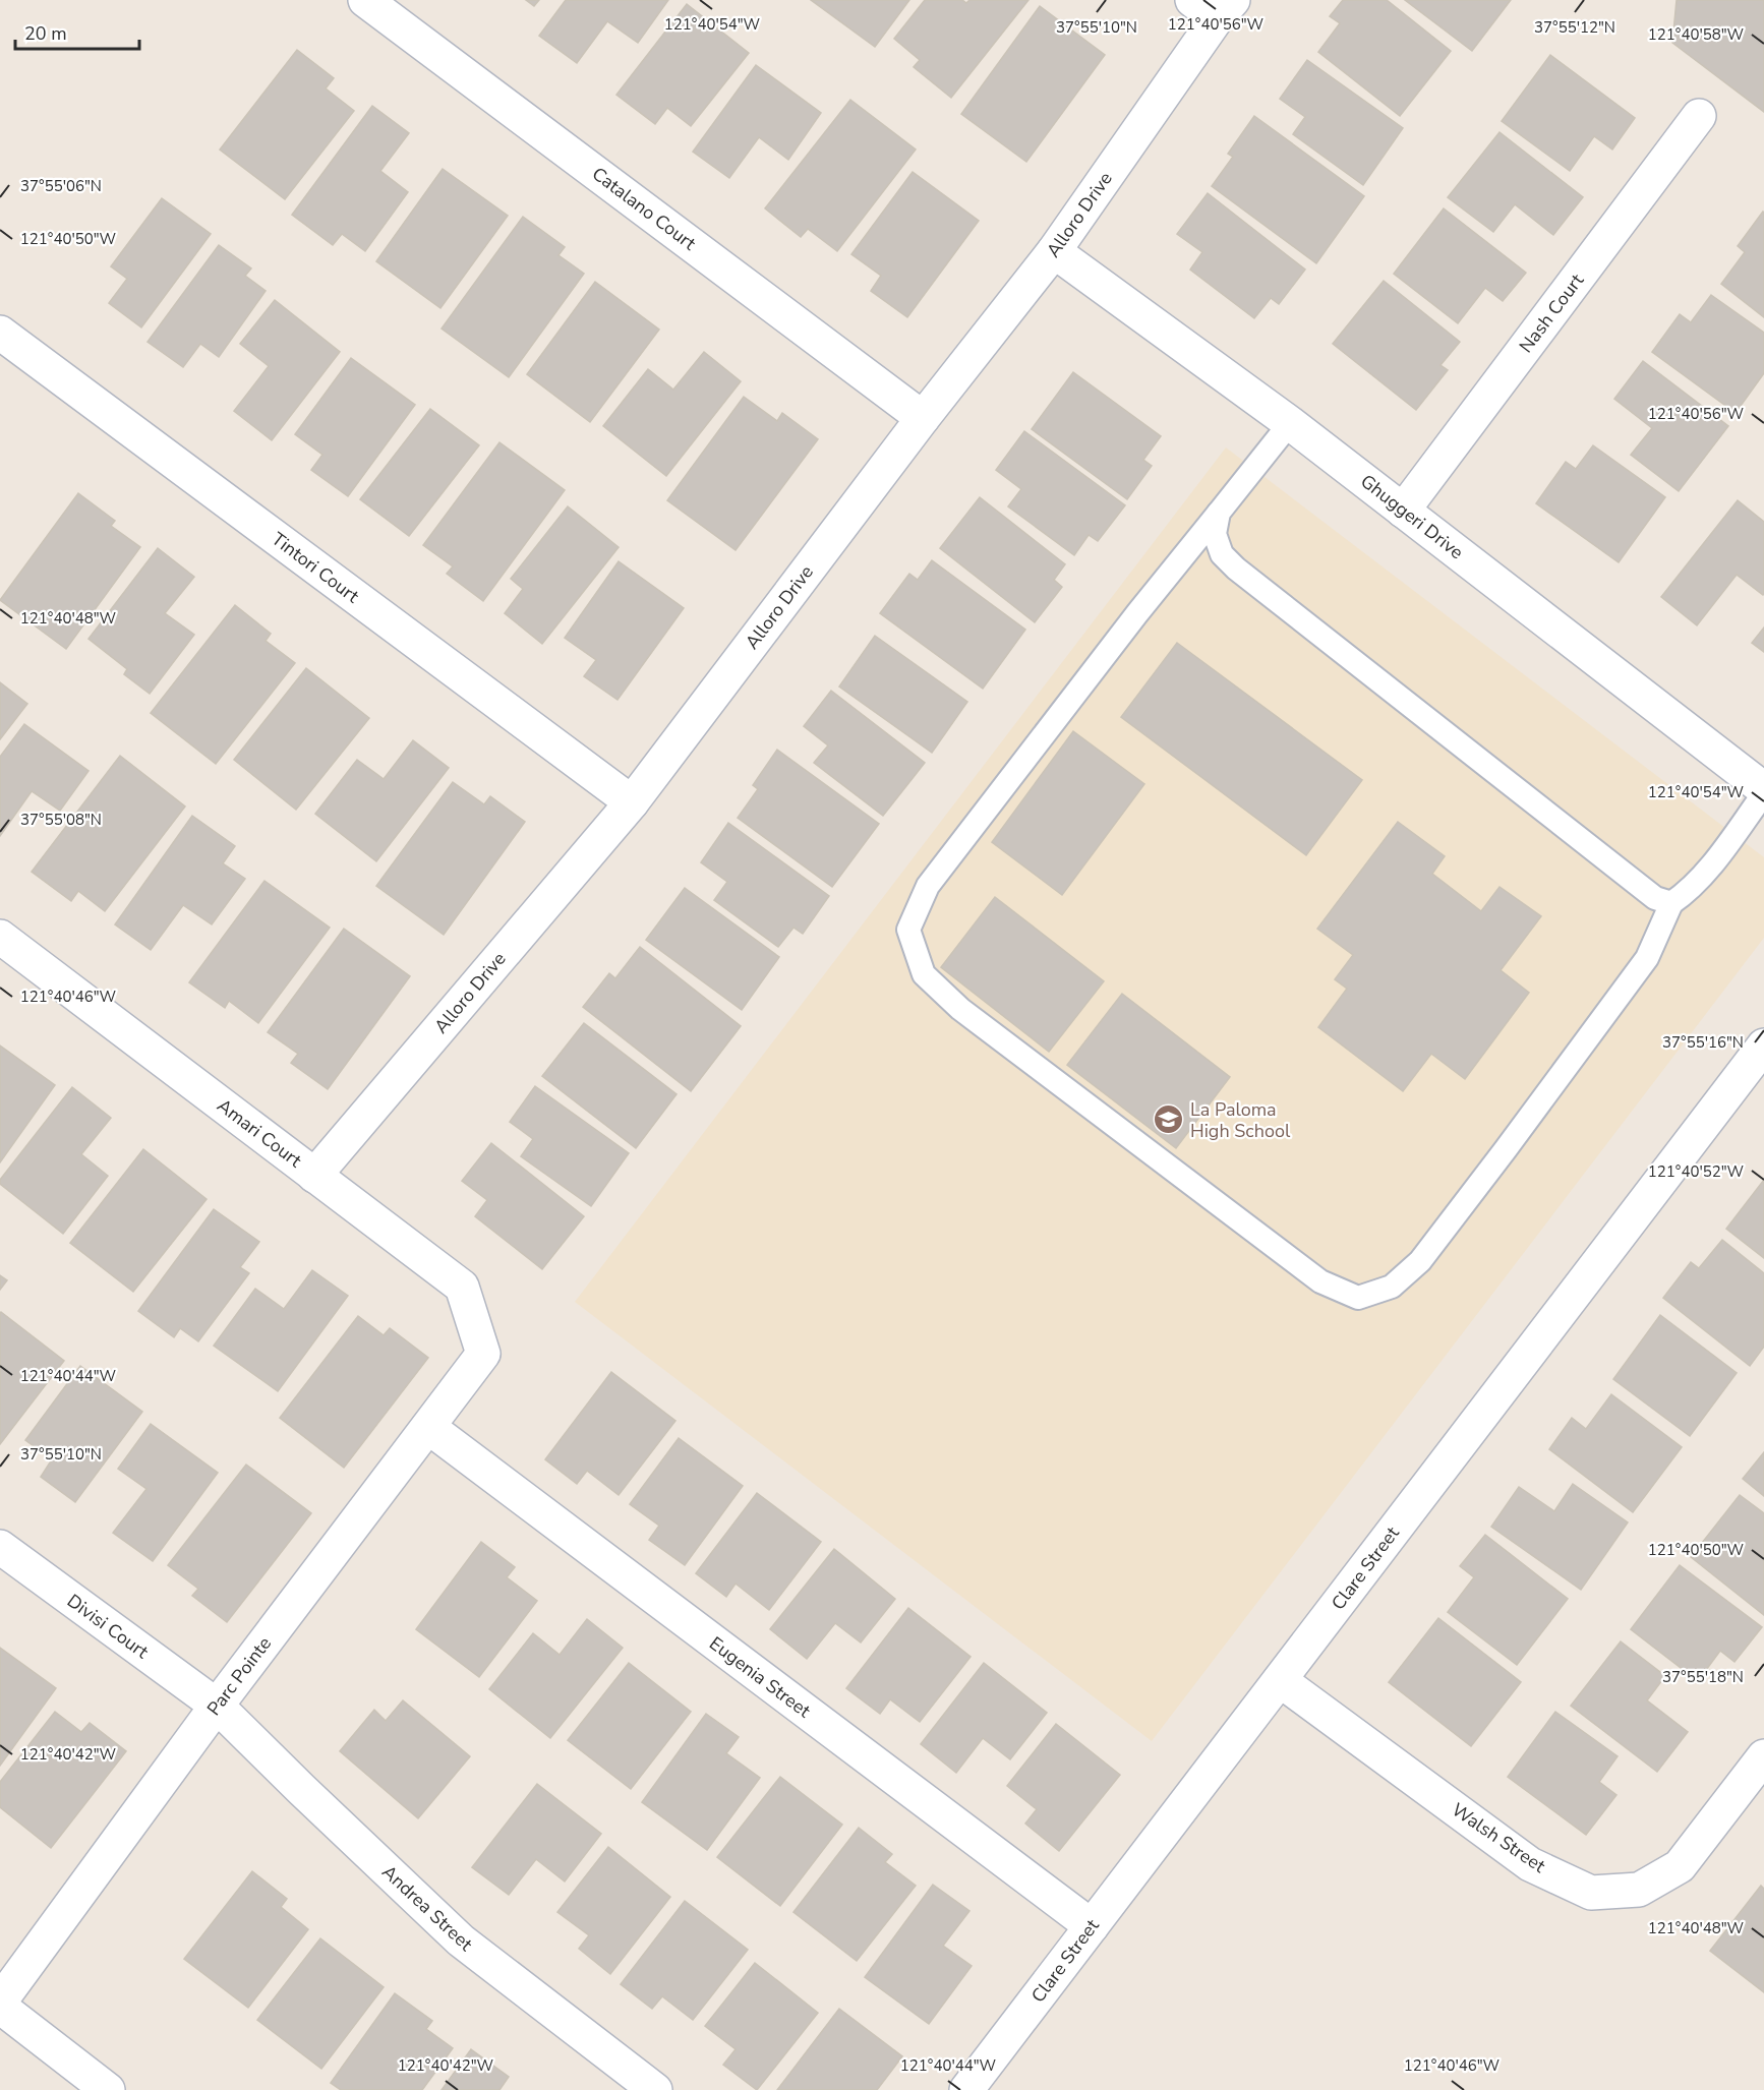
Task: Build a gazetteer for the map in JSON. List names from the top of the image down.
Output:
{
  "streets": {
    "street": [
      "Catalano Court",
      "Alloro Drive",
      "Nash Court",
      "Ghuggeri Drive",
      "Tintori Court",
      "Amari Court",
      "Clare Street",
      "Divisi Court",
      "Parc Pointe",
      "Eugenia Street",
      "Walsh Street",
      "Andrea Street"
    ]
  },
  "crossings": [
    ["Catalano Court", "Alloro Drive"],
    ["Alloro Drive", "Ghuggeri Drive"],
    ["Alloro Drive", "Tintori Court"],
    ["Alloro Drive", "Amari Court"],
    ["Nash Court", "Ghuggeri Drive"],
    ["Amari Court", "Parc Pointe"],
    ["Clare Street", "Eugenia Street"],
    ["Clare Street", "Walsh Street"],
    ["Divisi Court", "Parc Pointe"],
    ["Divisi Court", "Andrea Street"],
    ["Parc Pointe", "Eugenia Street"],
    ["Parc Pointe", "Andrea Street"]
  ],
  "places": {
    "school or university": ["La Paloma High School"]
  },
  "scale_bar": "20 m",
  "coordinates": [
    "121°40'54\"W",
    "121°40'56\"W",
    "37°55'10\"N",
    "37°55'12\"N",
    "121°40'58\"W",
    "37°55'06\"N",
    "121°40'50\"W",
    "121°40'48\"W",
    "37°55'08\"N",
    "121°40'46\"W",
    "37°55'16\"N",
    "121°40'52\"W",
    "121°40'44\"W",
    "37°55'18\"N",
    "121°40'42\"W"
  ]
}
